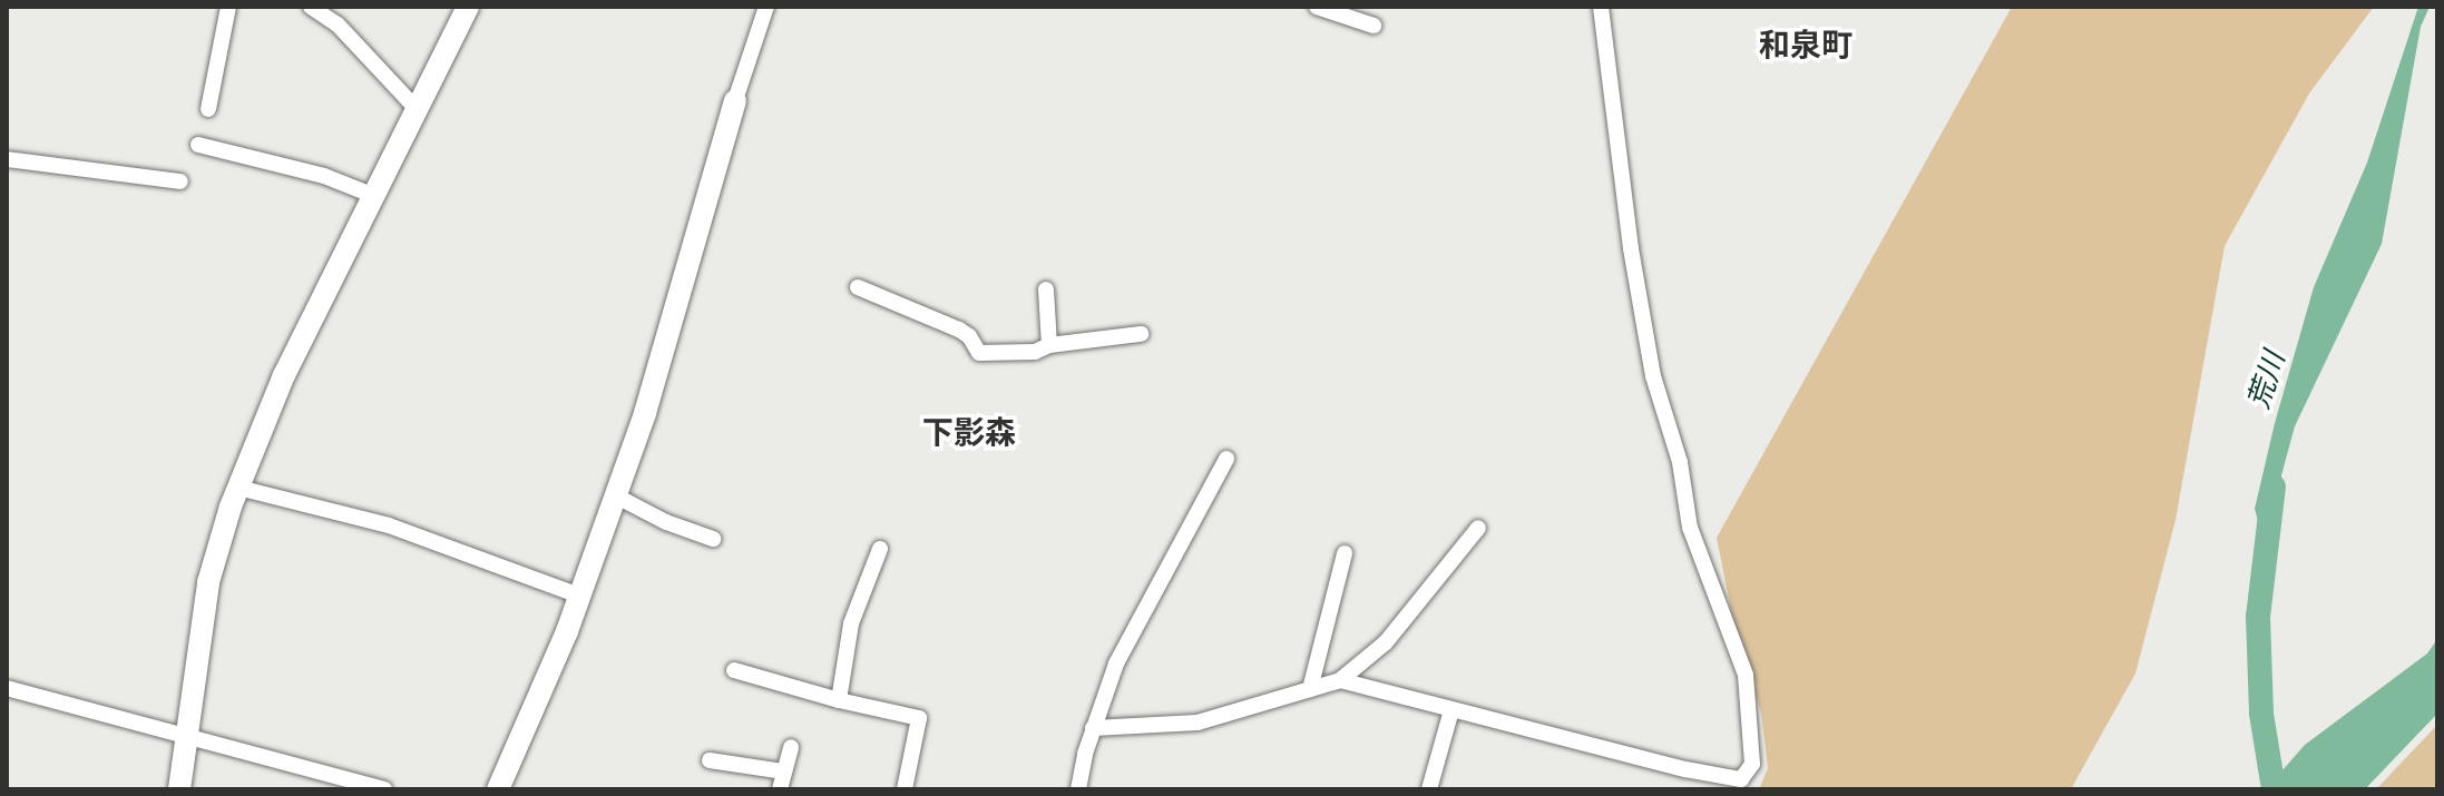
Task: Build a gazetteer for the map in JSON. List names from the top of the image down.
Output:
{
  "districts": ["和泉町", "下影森"],
  "water": ["荒川"]
}
